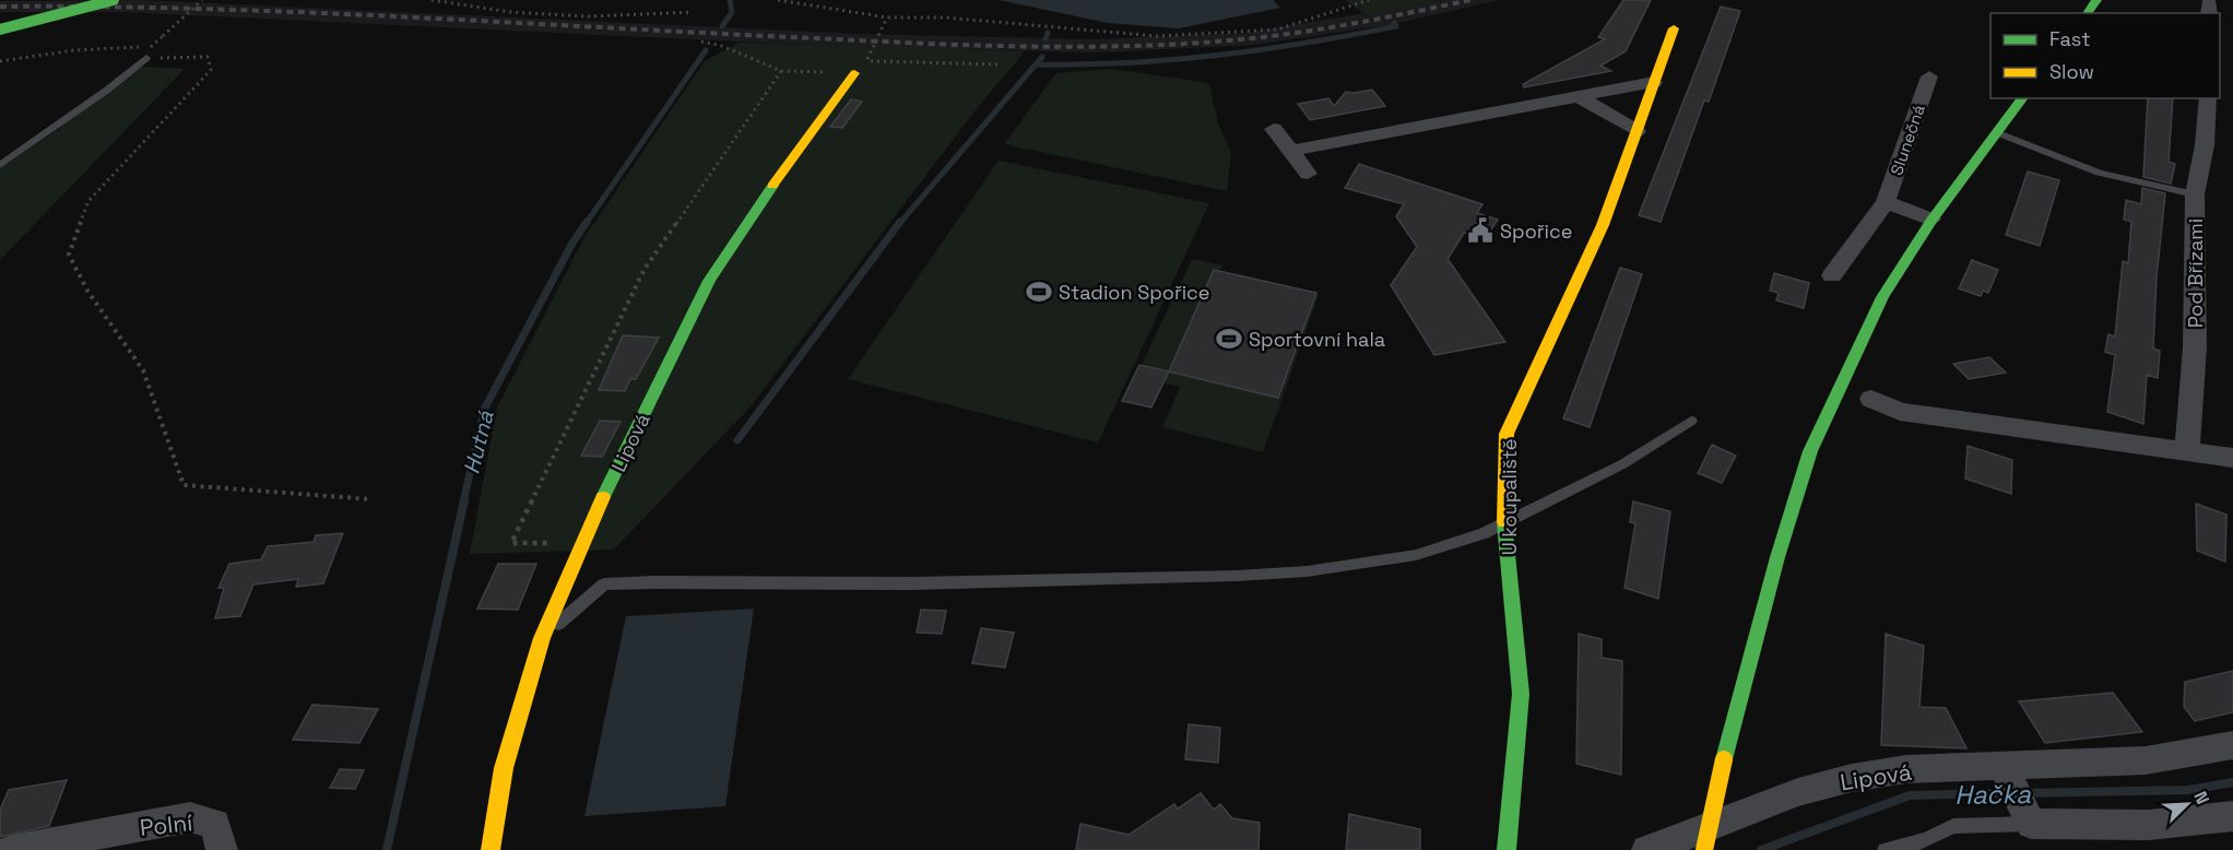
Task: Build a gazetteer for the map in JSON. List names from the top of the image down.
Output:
{
  "streets": {
    "main road": ["Lipová", "U koupaliště"],
    "street": ["Slunečná", "Pod Břízami", "Polní"]
  },
  "water": ["Hutná", "Hačka"],
  "places": {
    "public building": ["Spořice"],
    "sports": ["Stadion Spořice", "Sportovní hala"]
  },
  "legend": ["Fast", "Slow"],
  "north": "top right"
}
